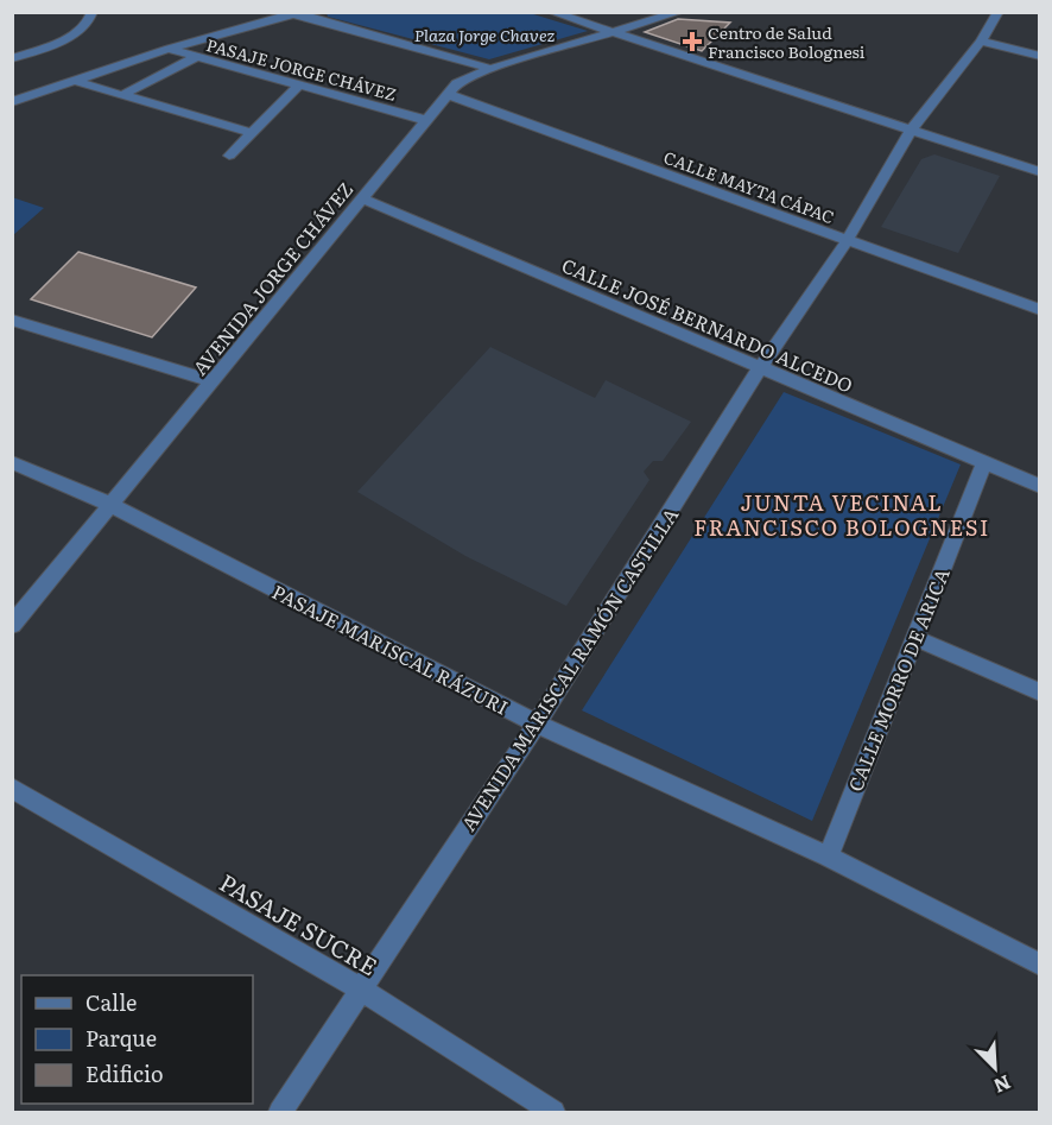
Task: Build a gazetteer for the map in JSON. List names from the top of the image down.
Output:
{
  "streets": {
    "street": [
      "PASAJE JORGE CHÁVEZ",
      "CALLE MAYTA CÁPAC",
      "AVENIDA JORGE CHÁVEZ",
      "CALLE JOSÉ BERNARDO ALCEDO",
      "PASAJE MARISCAL RÁZURI",
      "AVENIDA MARISCAL RAMÓN CASTILLA",
      "CALLE MORRO DE ARICA",
      "PASAJE SUCRE"
    ]
  },
  "crossings": [
    ["PASAJE JORGE CHÁVEZ", "AVENIDA JORGE CHÁVEZ"],
    ["CALLE MAYTA CÁPAC", "AVENIDA JORGE CHÁVEZ"],
    ["CALLE MAYTA CÁPAC", "AVENIDA MARISCAL RAMÓN CASTILLA"],
    ["AVENIDA JORGE CHÁVEZ", "CALLE JOSÉ BERNARDO ALCEDO"],
    ["AVENIDA JORGE CHÁVEZ", "PASAJE MARISCAL RÁZURI"],
    ["CALLE JOSÉ BERNARDO ALCEDO", "AVENIDA MARISCAL RAMÓN CASTILLA"],
    ["CALLE JOSÉ BERNARDO ALCEDO", "CALLE MORRO DE ARICA"],
    ["PASAJE MARISCAL RÁZURI", "AVENIDA MARISCAL RAMÓN CASTILLA"],
    ["PASAJE MARISCAL RÁZURI", "CALLE MORRO DE ARICA"],
    ["AVENIDA MARISCAL RAMÓN CASTILLA", "PASAJE SUCRE"]
  ],
  "districts": ["JUNTA VECINAL FRANCISCO BOLOGNESI"],
  "parks": ["Plaza Jorge Chavez"],
  "places": {
    "health": ["Centro de Salud Francisco Bolognesi"]
  },
  "legend": ["Calle", "Parque", "Edificio"],
  "north": "bottom right"
}
